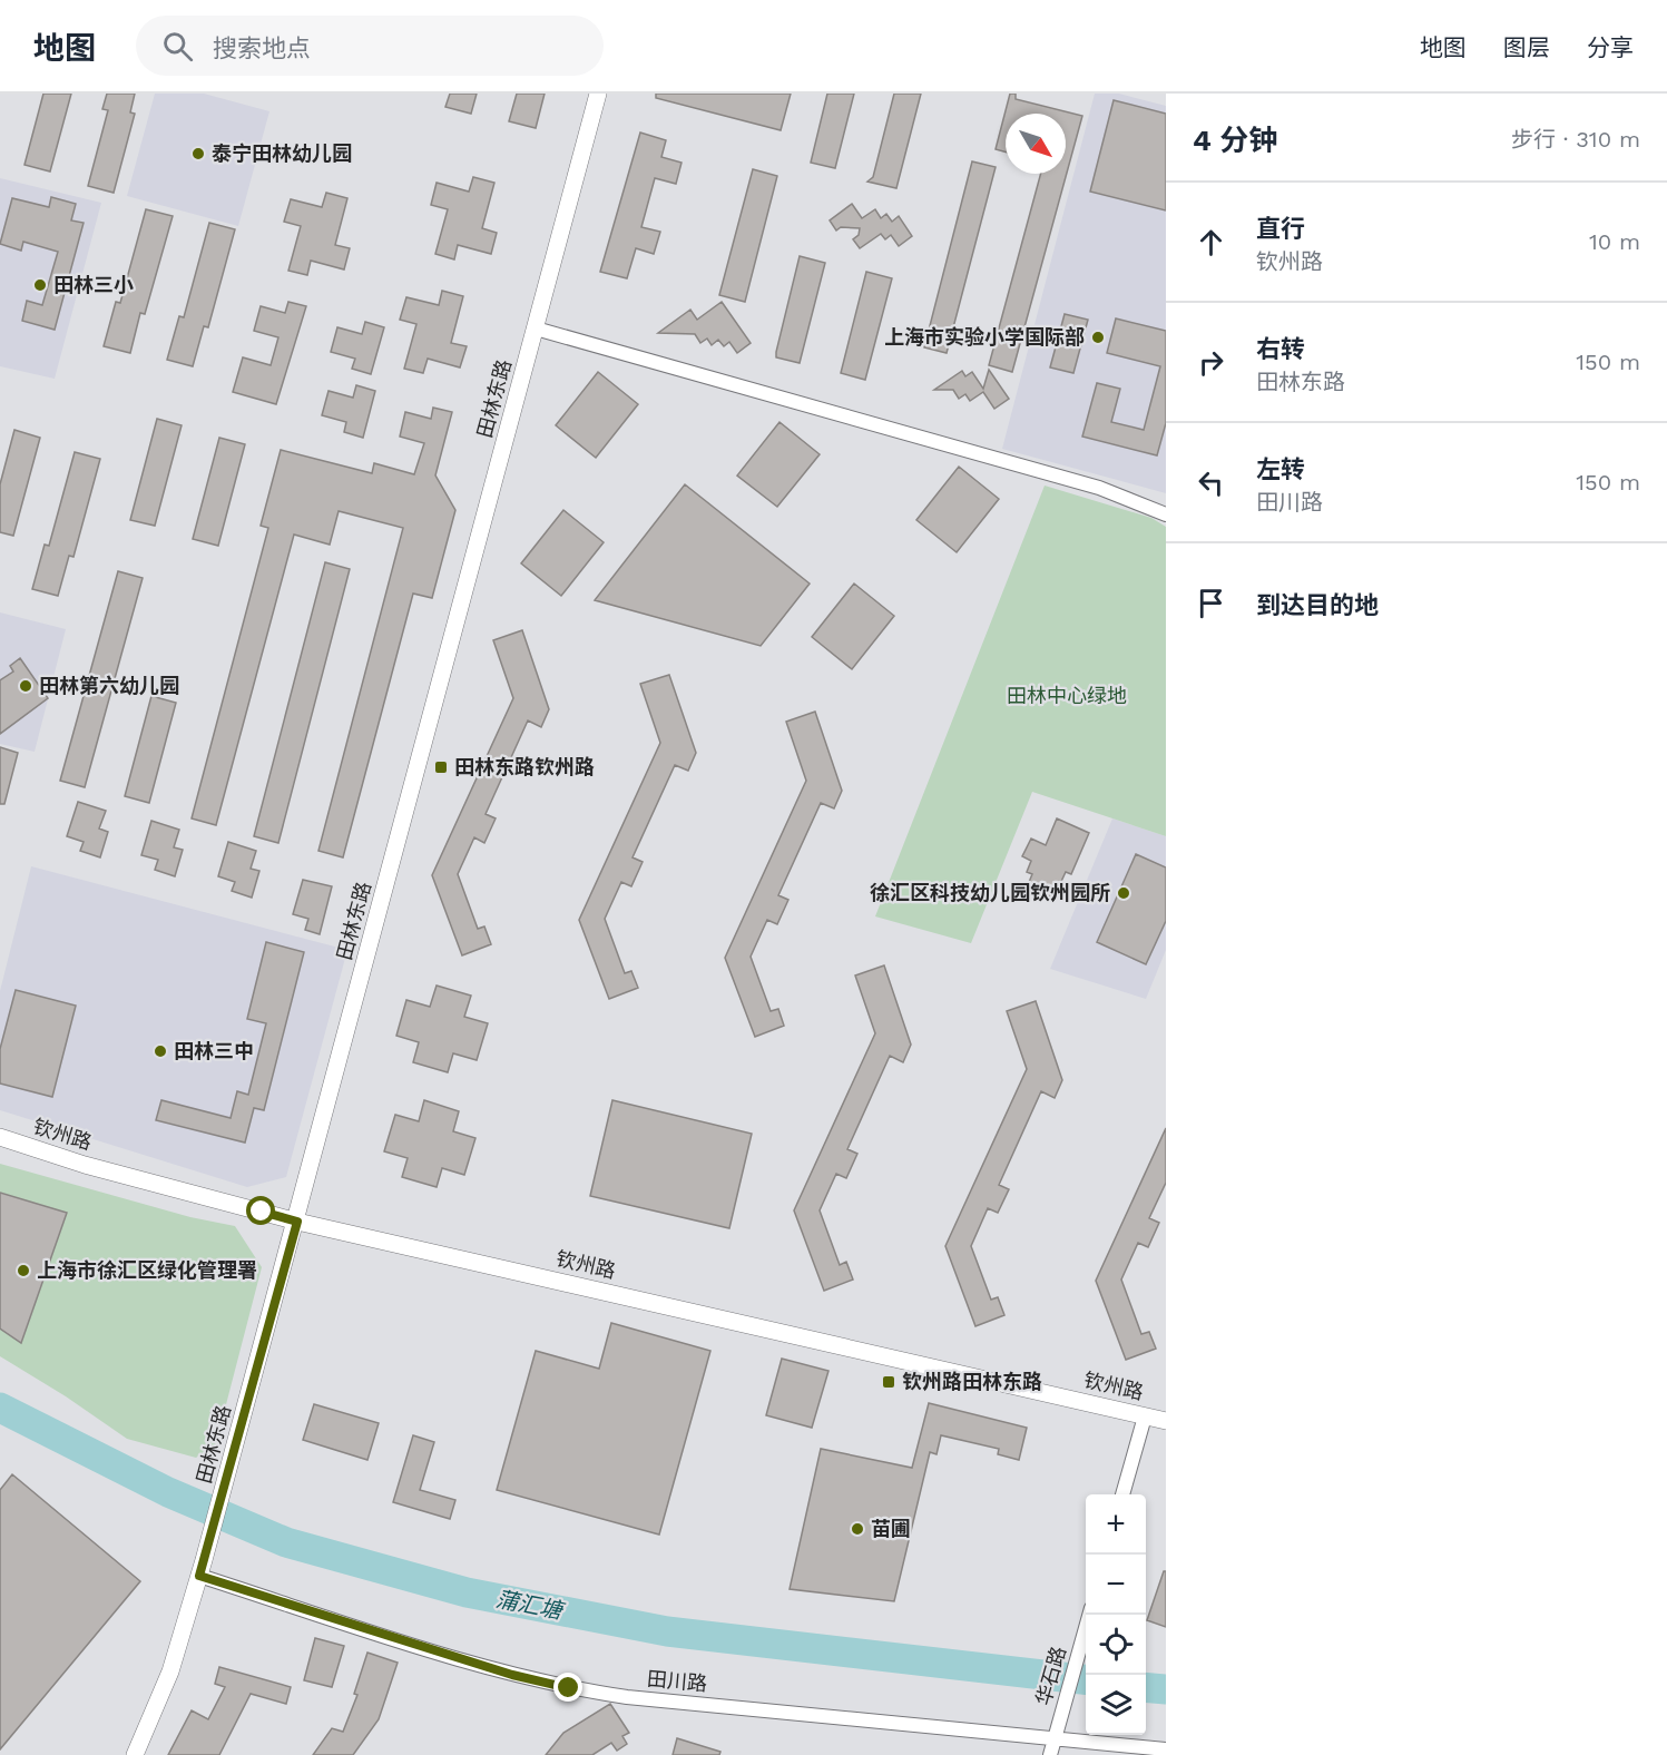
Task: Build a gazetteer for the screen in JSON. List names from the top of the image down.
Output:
{
  "streets": {
    "street": [
      "田林东路",
      "钦州路",
      "华石路",
      "田川路"
    ]
  },
  "crossings": [
    ["田林东路", "钦州路"],
    ["田林东路", "田川路"],
    ["华石路", "田川路"]
  ],
  "water": ["蒲汇塘"],
  "parks": ["田林中心绿地"],
  "places": {
    "other": [
      "泰宁田林幼儿园",
      "田林三小",
      "上海市实验小学国际部",
      "田林第六幼儿园",
      "徐汇区科技幼儿园钦州园所",
      "田林三中",
      "上海市徐汇区绿化管理署",
      "苗圃"
    ],
    "transit": ["田林东路钦州路", "钦州路田林东路"]
  },
  "north": "bottom right",
  "page": {
    "header": "地图",
    "search": "搜索地点",
    "nav": ["地图", "图层", "分享"],
    "heading": ["4 分钟", "步行 · 310 m"],
    "list": [
      ["直行", "钦州路", "10 m"],
      ["右转", "田林东路", "150 m"],
      ["左转", "田川路", "150 m"],
      "到达目的地"
    ],
    "map_buttons": ["+", "−"]
  }
}
